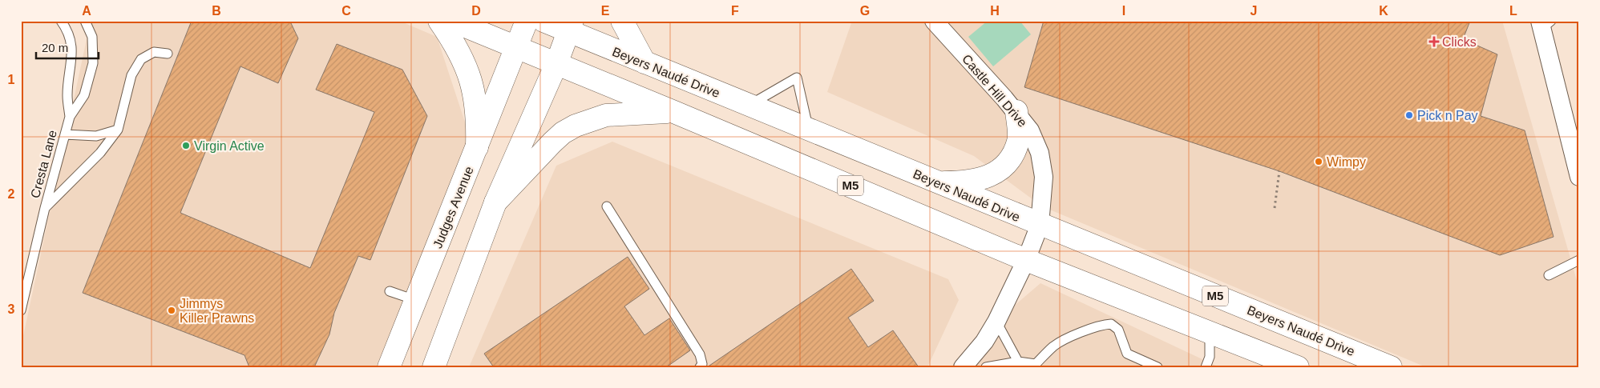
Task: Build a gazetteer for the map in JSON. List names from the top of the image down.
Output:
{
  "streets": {
    "main road": ["Beyers Naudé Drive", "M5", "Judges Avenue"],
    "street": ["Castle Hill Drive"],
    "lane": ["Cresta Lane"]
  },
  "crossings": [
    ["Beyers Naudé Drive", "Castle Hill Drive"],
    ["Castle Hill Drive", "M5"],
    ["M5", "Judges Avenue"]
  ],
  "places": {
    "health": ["Clicks"],
    "other": [
      "Pick n Pay",
      "Virgin Active",
      "Wimpy",
      "Jimmys Killer Prawns"
    ]
  },
  "scale_bar": "20 m",
  "grid": {
    "columns": [
      "A",
      "B",
      "C",
      "D",
      "E",
      "F",
      "G",
      "H",
      "I",
      "J",
      "K",
      "L"
    ],
    "rows": ["1", "2", "3"]
  }
}
